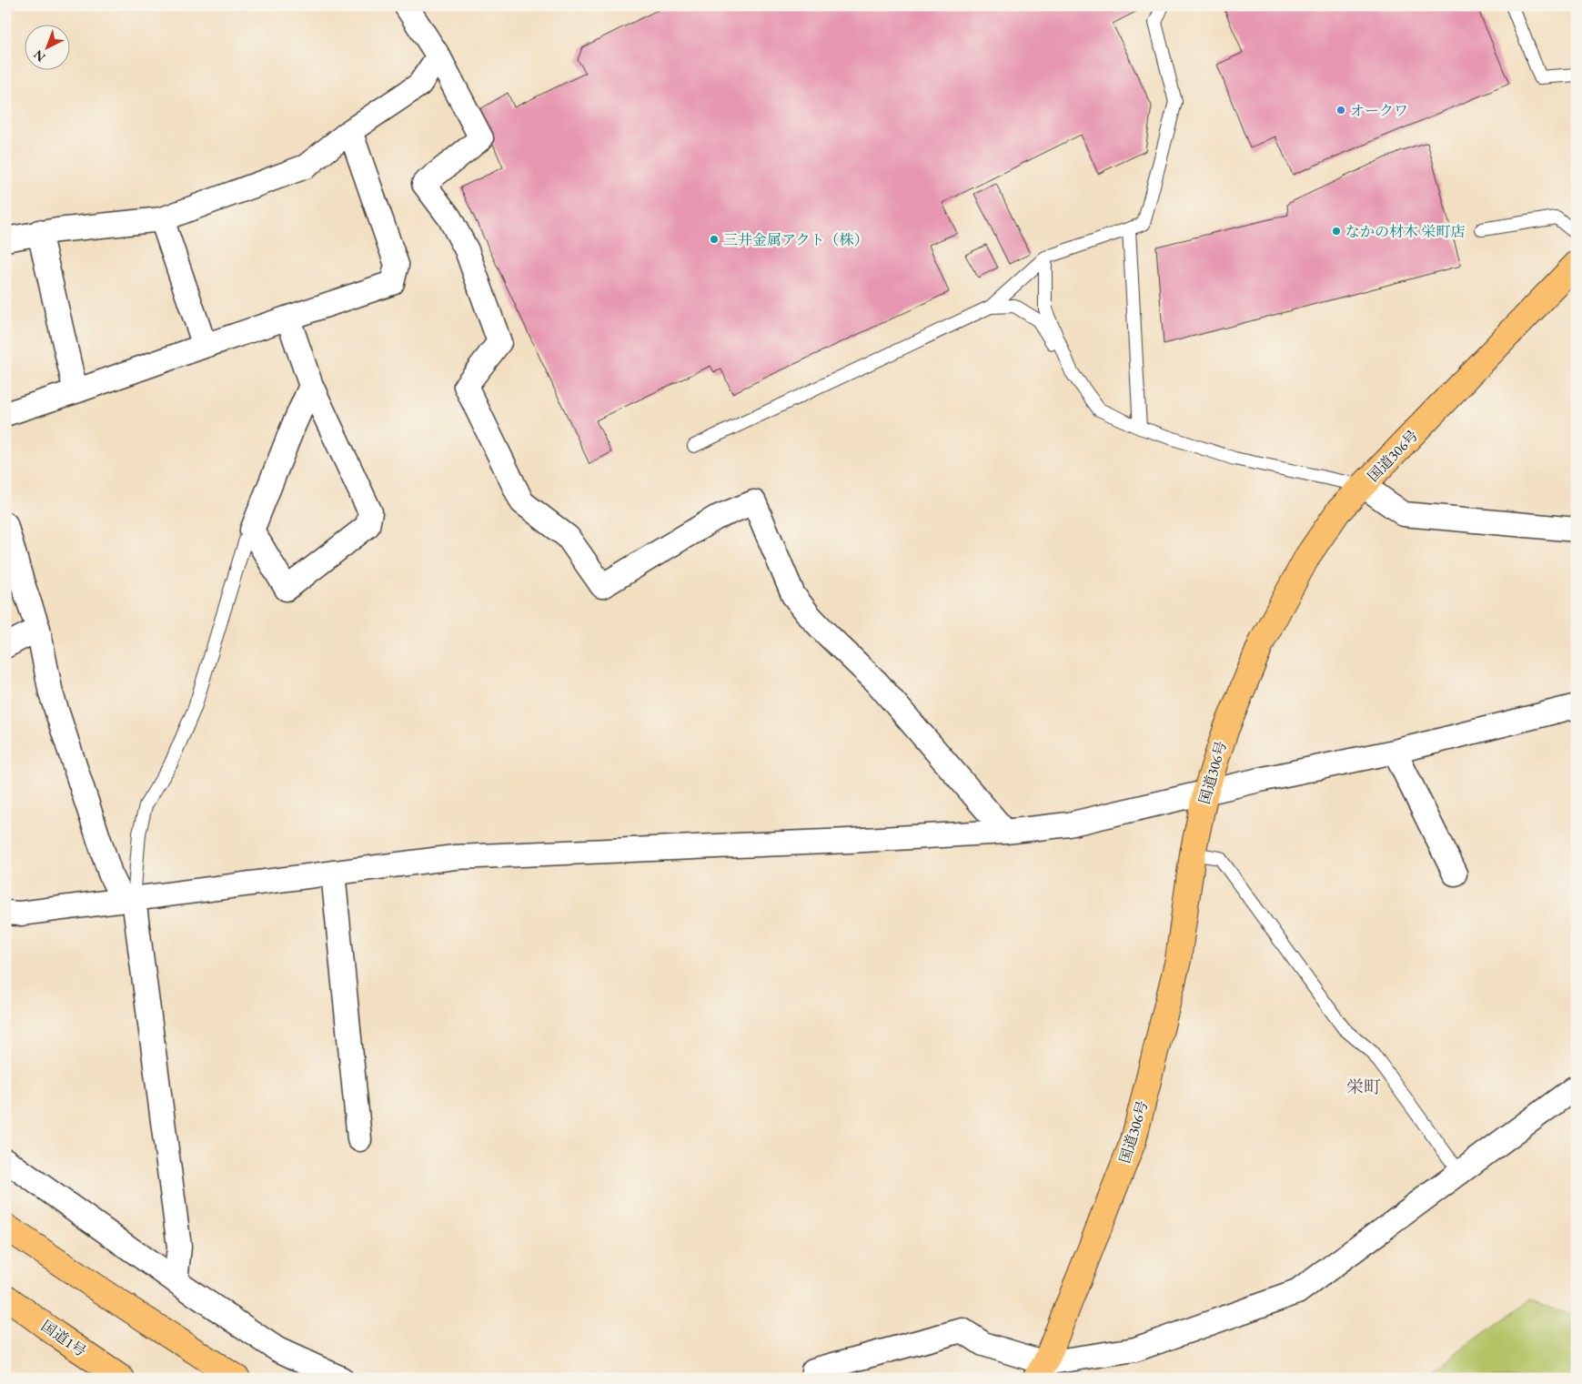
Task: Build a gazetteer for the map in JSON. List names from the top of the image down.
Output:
{
  "streets": {
    "highway": ["国道306号", "国道1号"]
  },
  "districts": ["栄町"],
  "places": ["オークワ", "なかの材木 栄町店", "三井金属アクト（株）"],
  "north": "bottom left"
}
